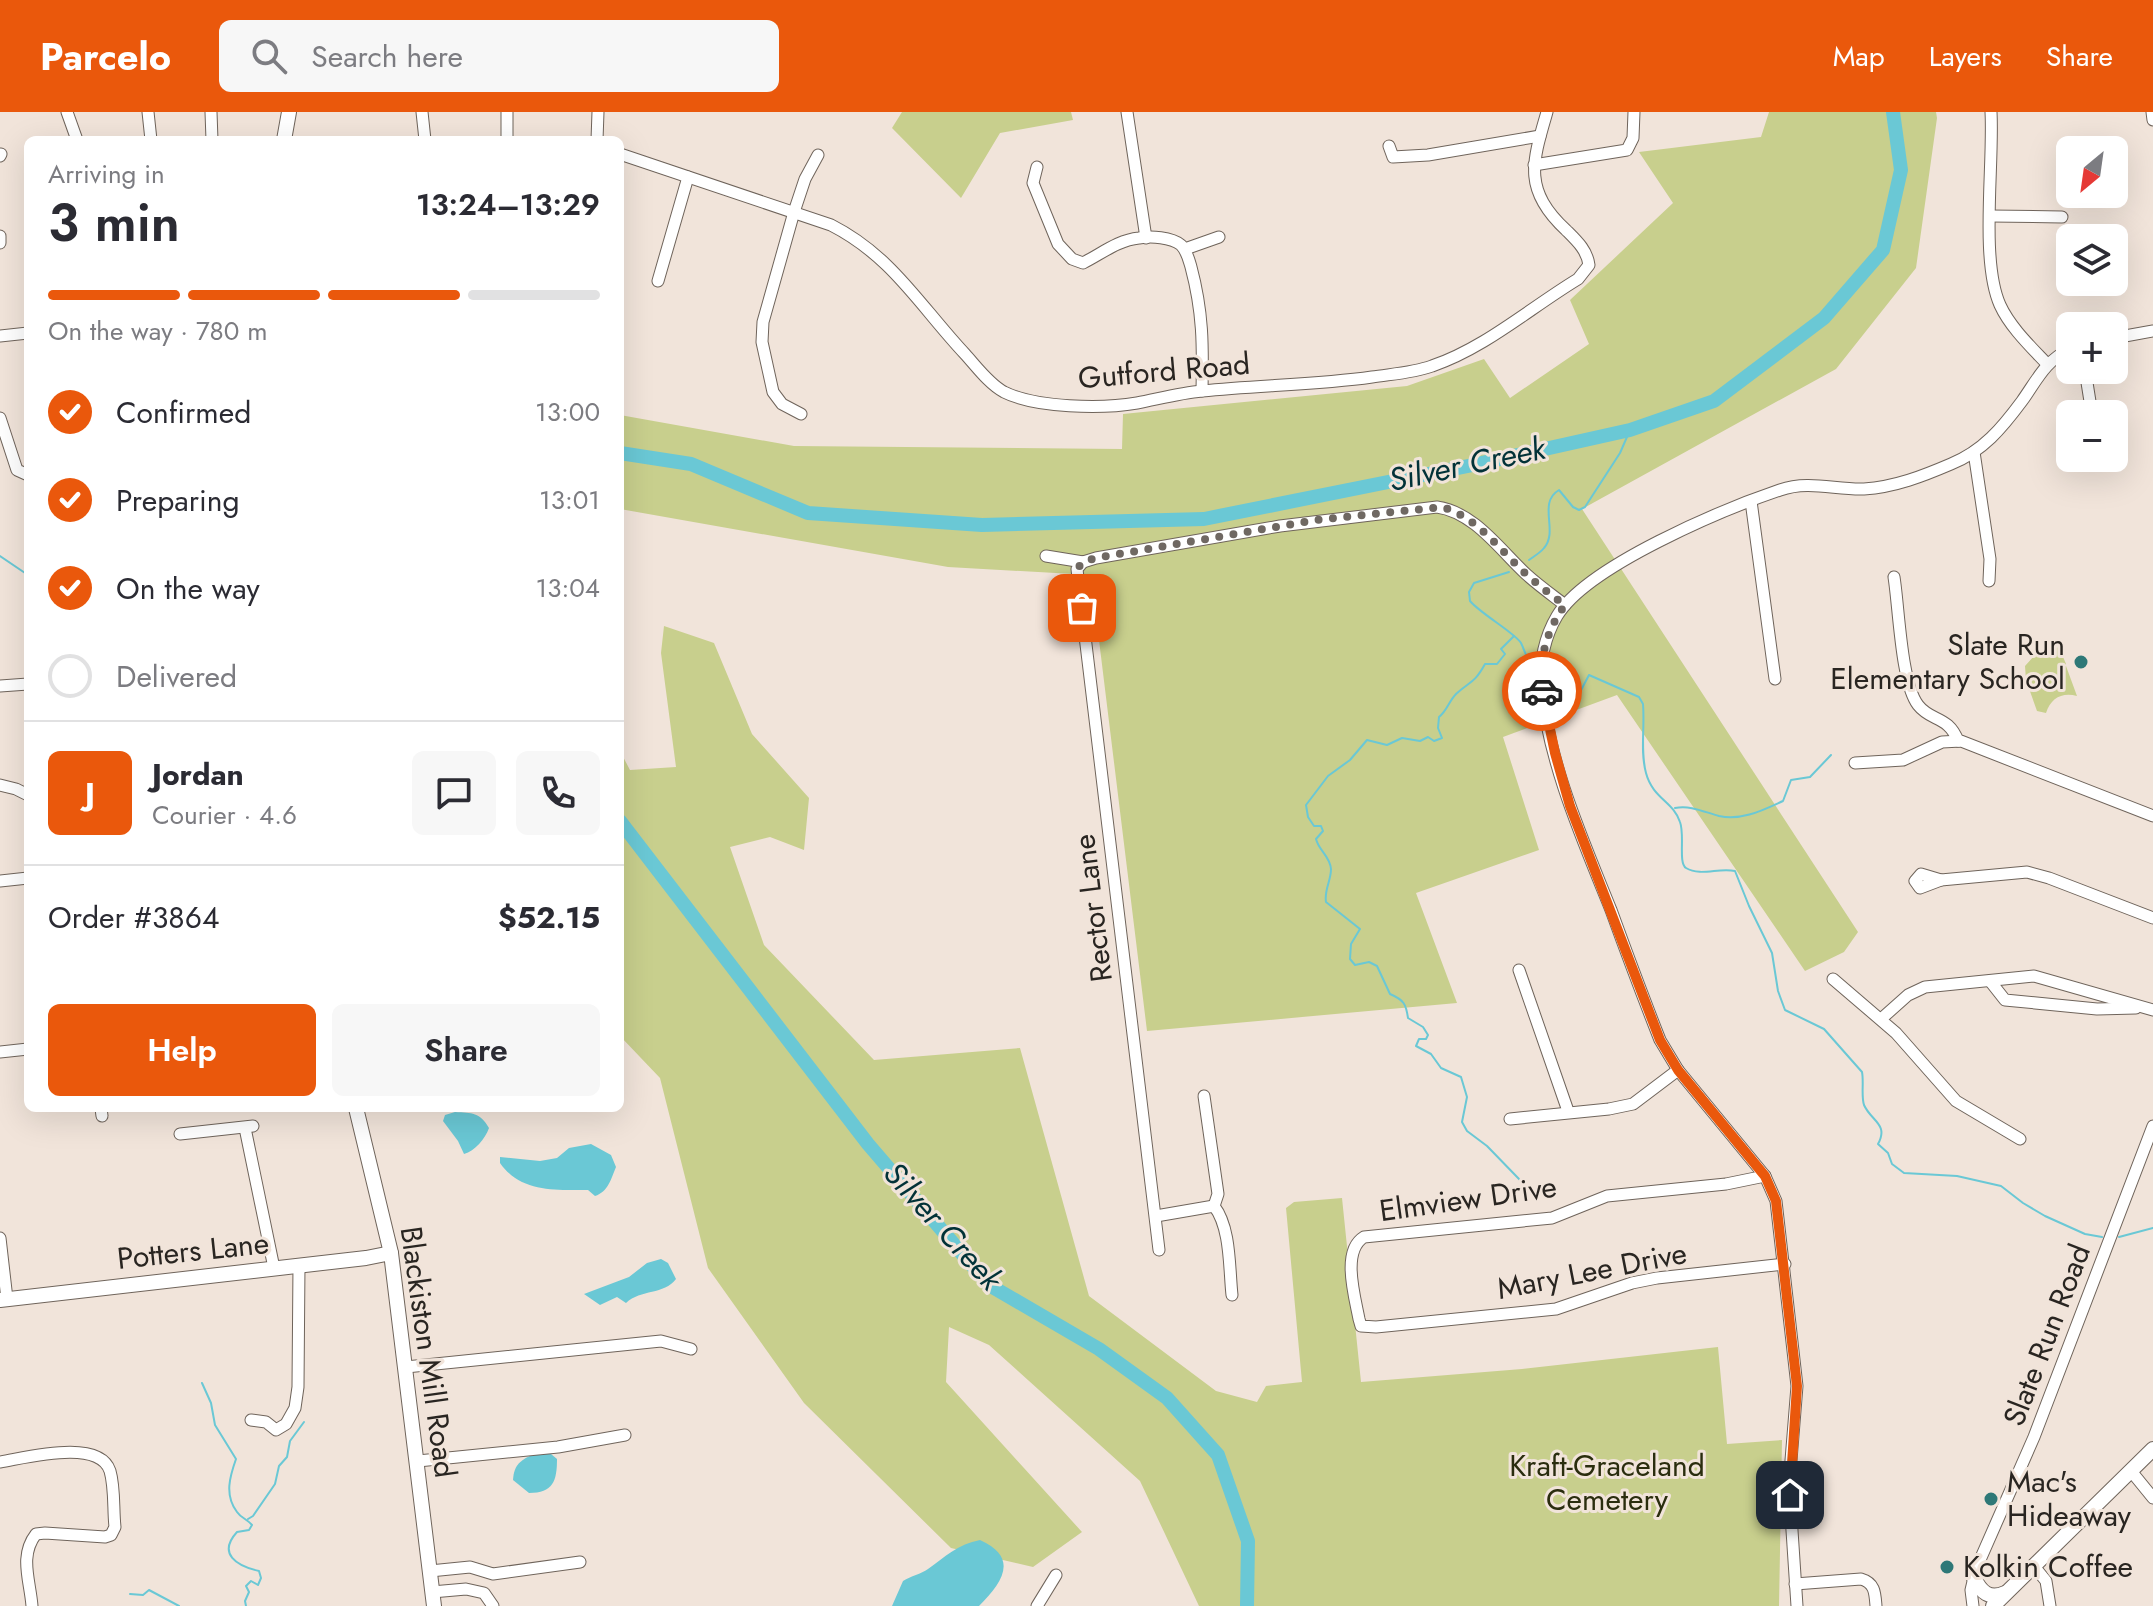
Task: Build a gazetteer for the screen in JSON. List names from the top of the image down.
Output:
{
  "streets": {
    "main road": ["Potters Lane", "Blackiston Mill Road"],
    "street": [
      "Gutford Road",
      "Rector Lane",
      "Elmview Drive",
      "Mary Lee Drive",
      "Slate Run Road"
    ]
  },
  "crossings": [
    ["Elmview Drive", "Mary Lee Drive"],
    ["Potters Lane", "Blackiston Mill Road"]
  ],
  "water": ["Silver Creek"],
  "parks": ["Kraft-Graceland Cemetery"],
  "places": ["Slate Run Elementary School", "Mac's Hideaway", "Kolkin Coffee"],
  "north": "bottom left",
  "page": {
    "header": "Parcelo",
    "search": "Search here",
    "nav": ["Map", "Layers", "Share"],
    "map_buttons": ["+", "−"],
    "heading": ["3 min", "Arriving in", "13:24–13:29"],
    "panel": [
      "Jordan",
      "Courier · 4.6",
      "Order #3864",
      "$52.15"
    ],
    "bar": "On the way · 780 m",
    "list": [
      ["Confirmed", "13:00"],
      ["Preparing", "13:01"],
      ["On the way", "13:04"],
      "Delivered"
    ],
    "round": "J",
    "buttons": ["Help", "Share"]
  }
}
